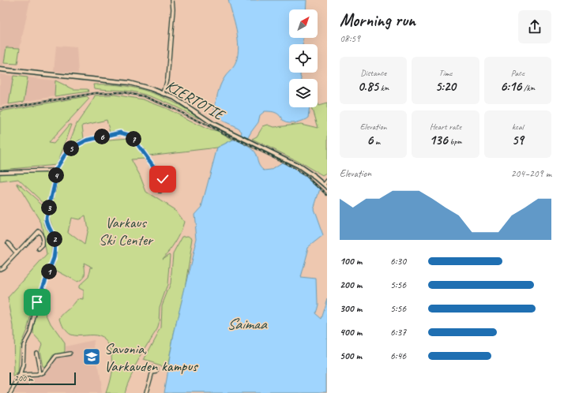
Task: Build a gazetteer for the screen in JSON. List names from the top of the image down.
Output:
{
  "streets": {
    "street": ["KIERTOTIE"]
  },
  "water": ["Saimaa"],
  "parks": ["Varkaus Ski Center"],
  "places": {
    "school or university": ["Savonia, Varkauden kampus"]
  },
  "scale_bar": "200 m",
  "north": "top right",
  "page": {
    "heading": ["Morning run", "08:59"],
    "stats": [
      ["Distance", "0.85 km"],
      ["Time", "5:20"],
      ["Pace", "6:16 /km"],
      ["Elevation", "6 m"],
      ["Heart rate", "136 bpm"],
      ["kcal", "59"]
    ],
    "pins": [
      "6",
      "7",
      "5",
      "4",
      "3",
      "2",
      "1"
    ],
    "chart": ["Elevation", "204–209 m"],
    "list": [
      {
        "name": "100 m",
        "note": "6:30"
      },
      {
        "name": "200 m",
        "note": "5:56"
      },
      {
        "name": "300 m",
        "note": "5:56"
      },
      {
        "name": "400 m",
        "note": "6:37"
      },
      {
        "name": "500 m",
        "note": "6:46"
      }
    ],
    "scale": "200 m"
  }
}
